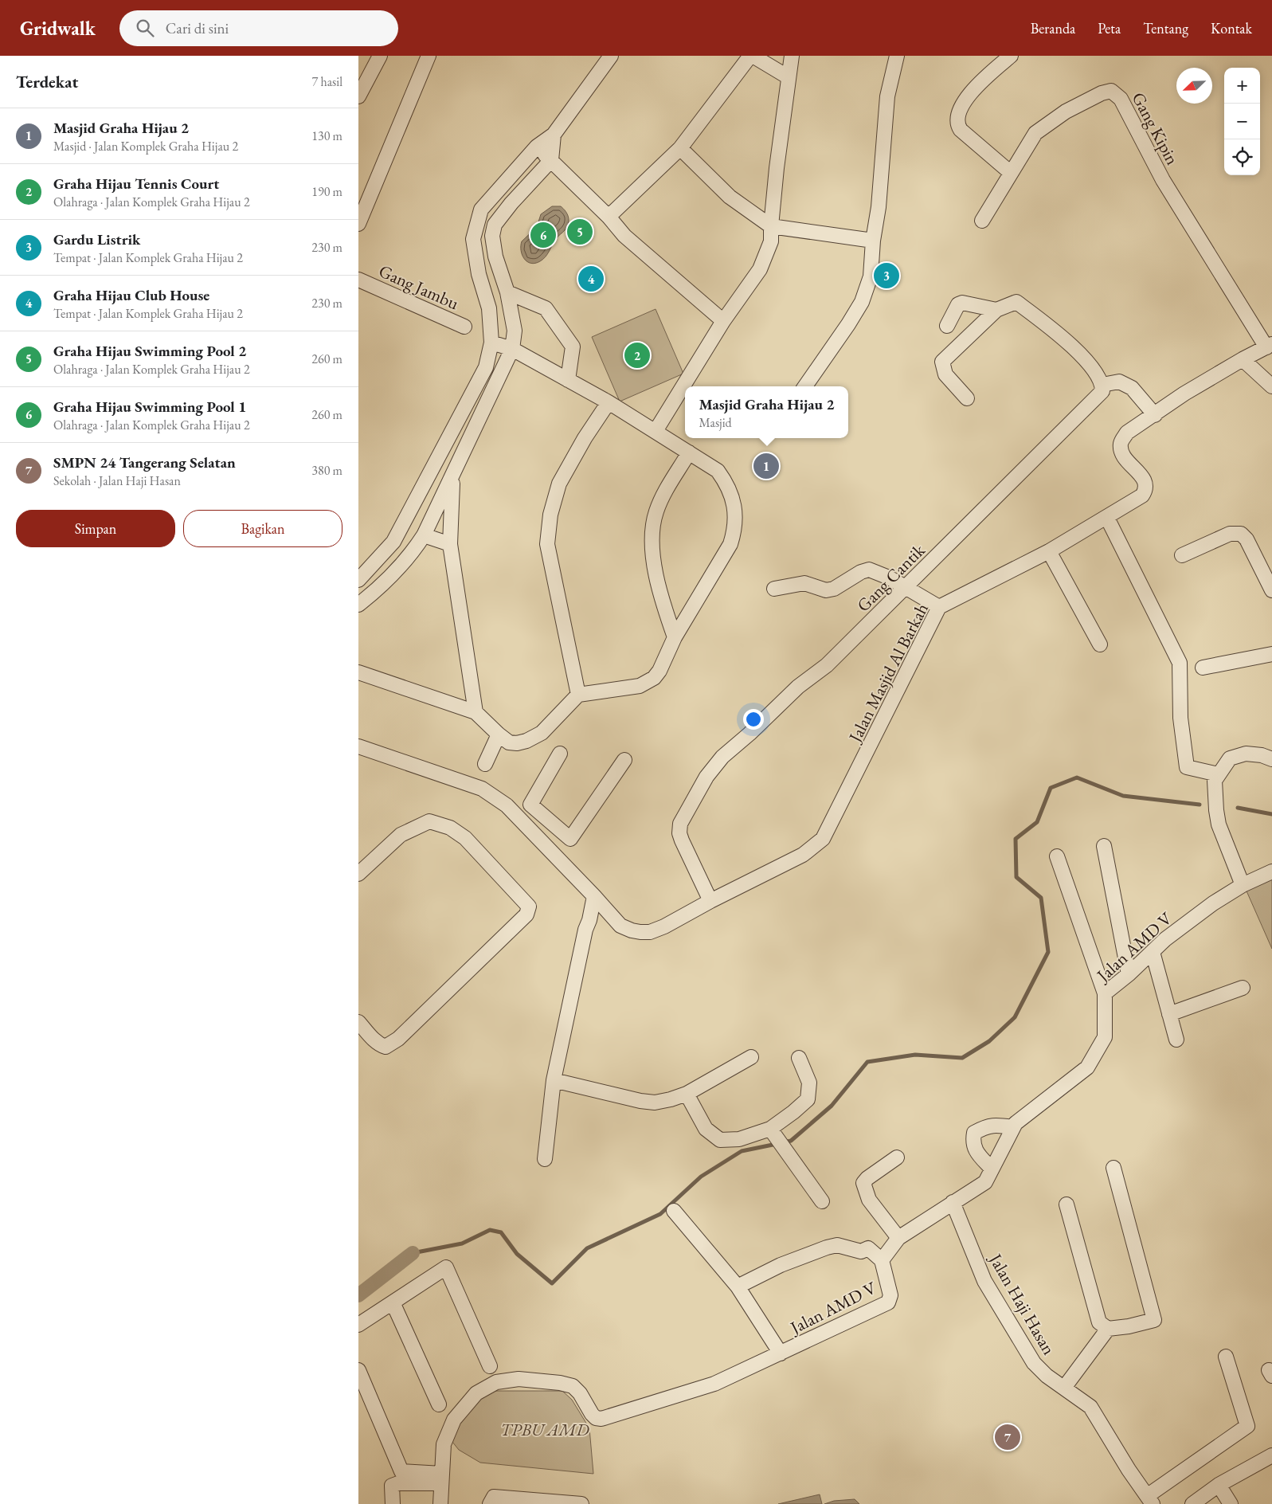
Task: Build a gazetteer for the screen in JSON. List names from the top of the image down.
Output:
{
  "streets": {
    "street": [
      "Gang Kipin",
      "Gang Jambu",
      "Gang Cantik",
      "Jalan Masjid Al Barkah",
      "Jalan AMD V",
      "Jalan Haji Hasan"
    ]
  },
  "crossings": [
    ["Gang Kipin", "Jalan Masjid Al Barkah"],
    ["Gang Cantik", "Jalan Masjid Al Barkah"],
    ["Jalan AMD V", "Jalan Haji Hasan"]
  ],
  "parks": ["TPBU AMD"],
  "north": "bottom left",
  "page": {
    "header": "Gridwalk",
    "search": "Cari di sini",
    "nav": [
      "Beranda",
      "Peta",
      "Tentang",
      "Kontak"
    ],
    "heading": ["Terdekat", "7 hasil"],
    "map_buttons": ["+", "−"],
    "list": [
      {
        "mark": "1",
        "name": "Masjid Graha Hijau 2",
        "note": "Masjid · Jalan Komplek Graha Hijau 2",
        "value": "130 m"
      },
      {
        "mark": "2",
        "name": "Graha Hijau Tennis Court",
        "note": "Olahraga · Jalan Komplek Graha Hijau 2",
        "value": "190 m"
      },
      {
        "mark": "3",
        "name": "Gardu Listrik",
        "note": "Tempat · Jalan Komplek Graha Hijau 2",
        "value": "230 m"
      },
      {
        "mark": "4",
        "name": "Graha Hijau Club House",
        "note": "Tempat · Jalan Komplek Graha Hijau 2",
        "value": "230 m"
      },
      {
        "mark": "5",
        "name": "Graha Hijau Swimming Pool 2",
        "note": "Olahraga · Jalan Komplek Graha Hijau 2",
        "value": "260 m"
      },
      {
        "mark": "6",
        "name": "Graha Hijau Swimming Pool 1",
        "note": "Olahraga · Jalan Komplek Graha Hijau 2",
        "value": "260 m"
      },
      {
        "mark": "7",
        "name": "SMPN 24 Tangerang Selatan",
        "note": "Sekolah · Jalan Haji Hasan",
        "value": "380 m"
      }
    ],
    "pins": [
      "5",
      "6",
      "3",
      "4",
      "2",
      "1",
      "7"
    ],
    "popup": ["Masjid Graha Hijau 2", "Masjid"],
    "buttons": ["Simpan", "Bagikan"]
  }
}
